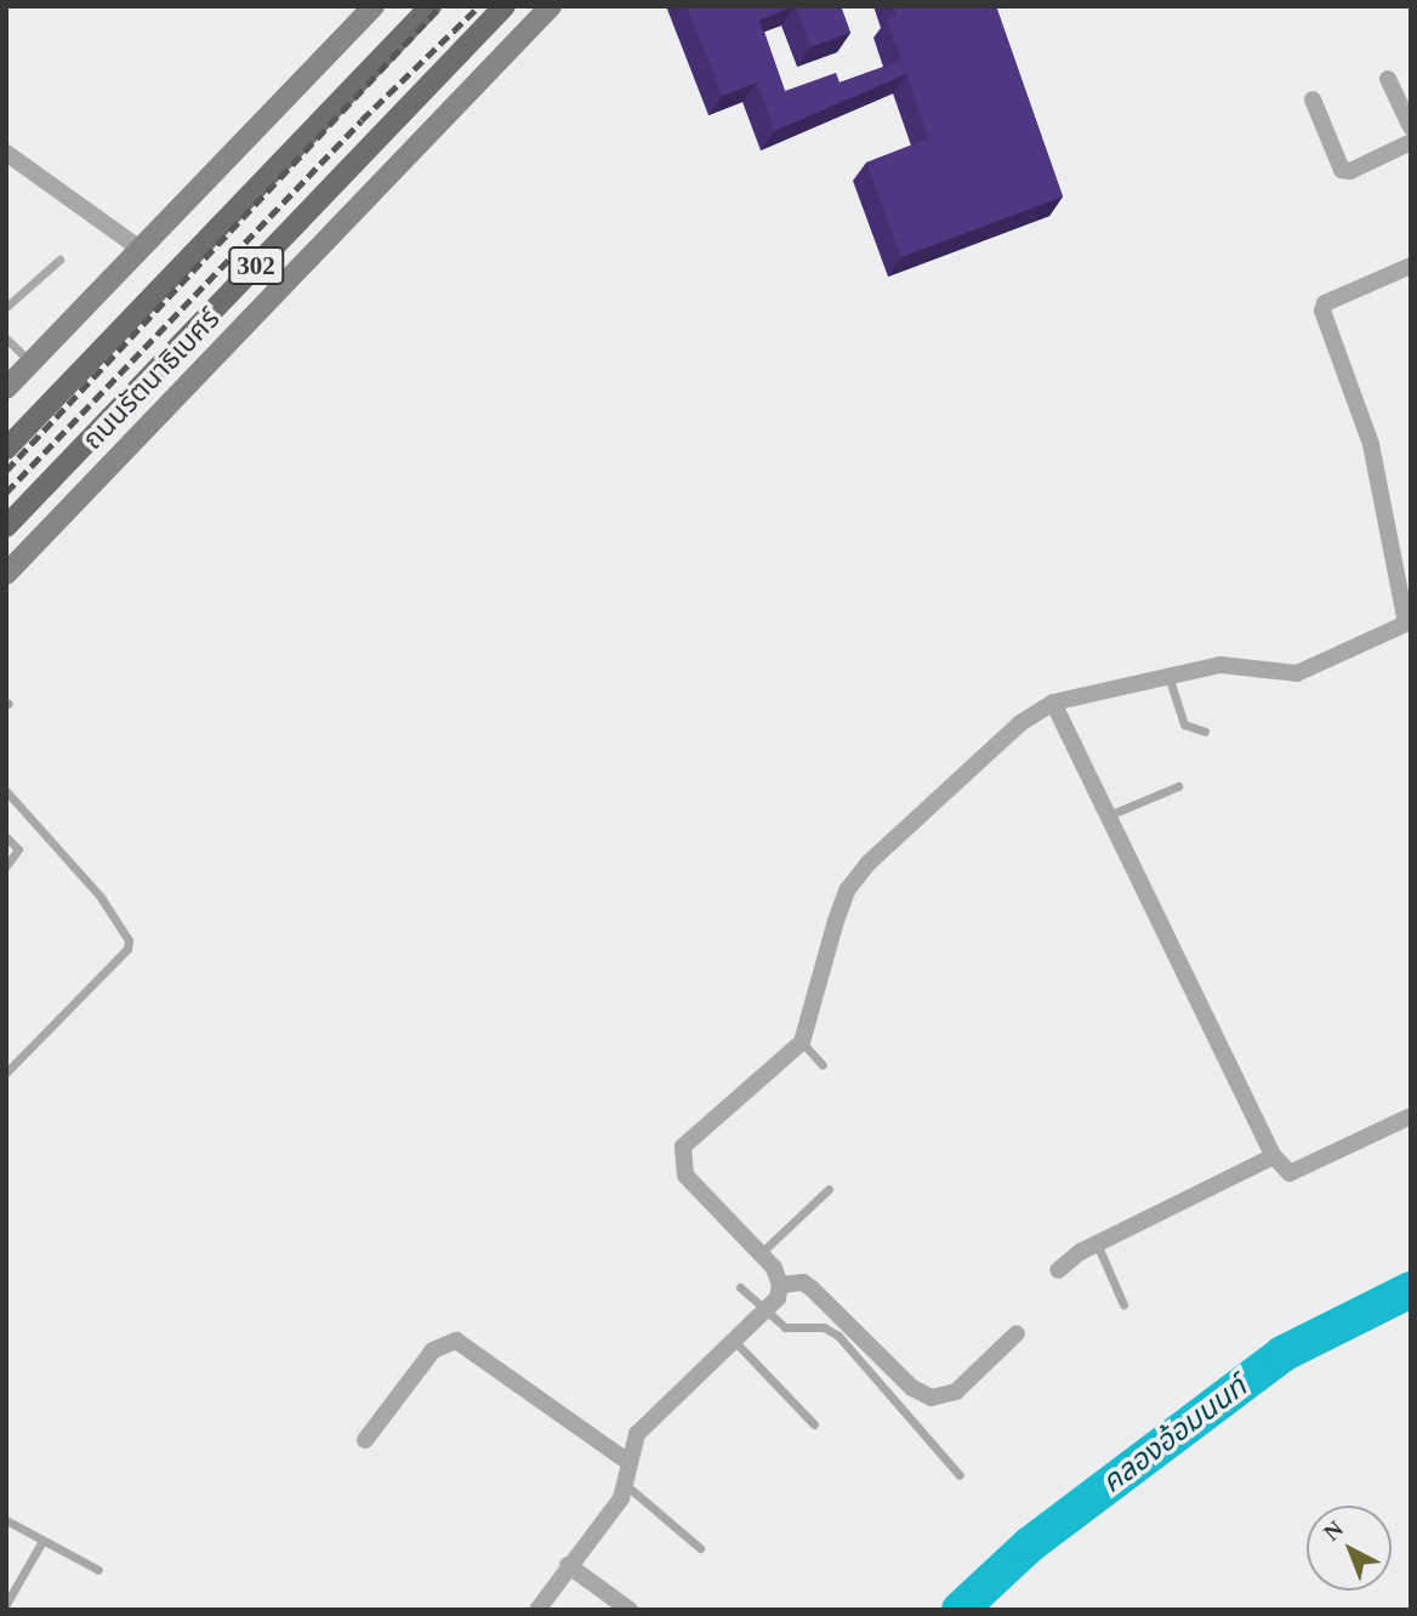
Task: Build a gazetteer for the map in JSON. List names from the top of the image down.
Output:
{
  "streets": {
    "main road": ["302", "ถนนรัตนาธิเบศร์"]
  },
  "water": ["คลองอ้อมนนท์"],
  "north": "top left"
}
